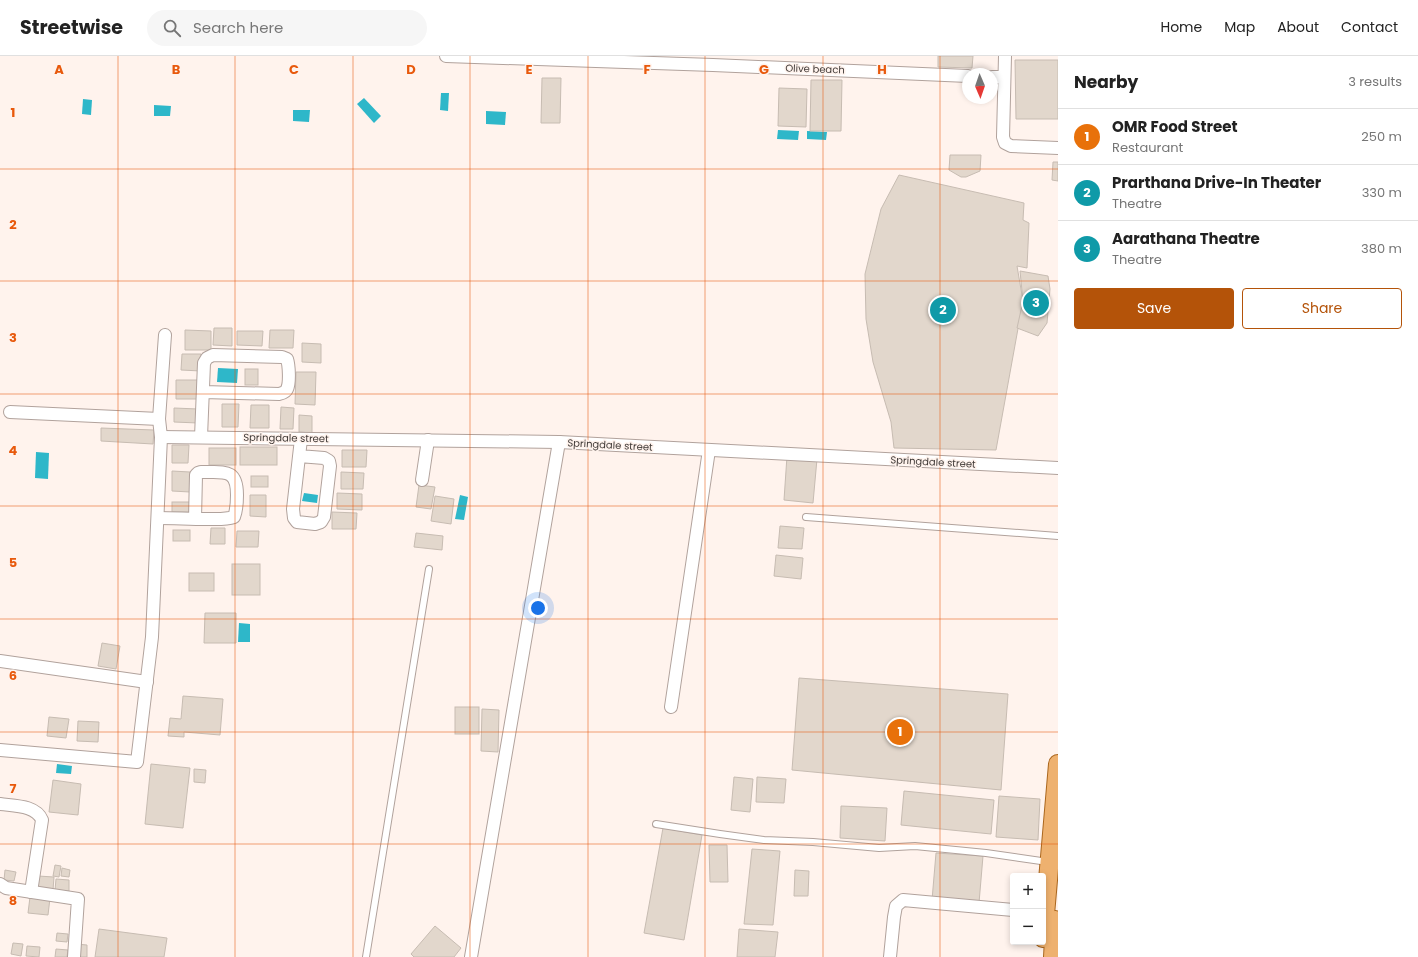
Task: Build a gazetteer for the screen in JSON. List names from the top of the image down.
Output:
{
  "streets": {
    "street": ["Olive beach", "Springdale street"]
  },
  "north": "bottom",
  "page": {
    "header": "Streetwise",
    "search": "Search here",
    "nav": [
      "Home",
      "Map",
      "About",
      "Contact"
    ],
    "heading": ["Nearby", "3 results"],
    "list": [
      {
        "mark": "1",
        "name": "OMR Food Street",
        "note": "Restaurant",
        "value": "250 m"
      },
      {
        "mark": "2",
        "name": "Prarthana Drive-In Theater",
        "note": "Theatre",
        "value": "330 m"
      },
      {
        "mark": "3",
        "name": "Aarathana Theatre",
        "note": "Theatre",
        "value": "380 m"
      }
    ],
    "buttons": ["Save", "Share"],
    "pins": ["3", "2", "1"],
    "map_buttons": ["+", "−"]
  },
  "grid": {
    "columns": [
      "A",
      "B",
      "C",
      "D",
      "E",
      "F",
      "G",
      "H"
    ],
    "rows": [
      "1",
      "2",
      "3",
      "4",
      "5",
      "6",
      "7",
      "8"
    ]
  }
}
